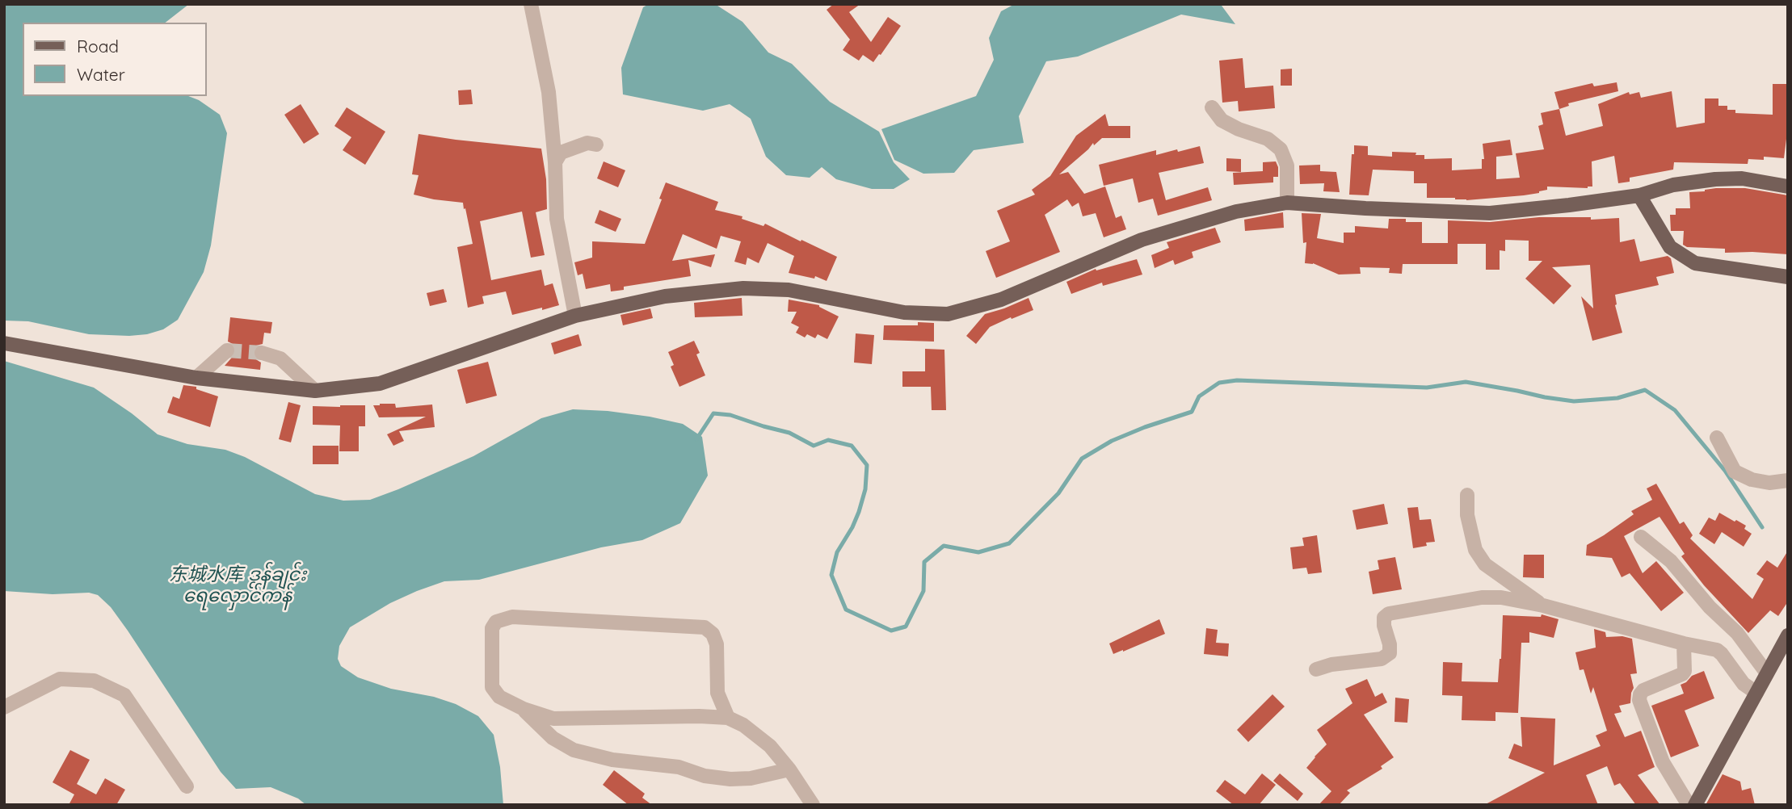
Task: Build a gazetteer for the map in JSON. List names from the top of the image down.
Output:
{
  "water": ["东城水库 ဒွန်ချင်း ရေလှောင်ကန်"],
  "legend": ["Road", "Water"]
}
